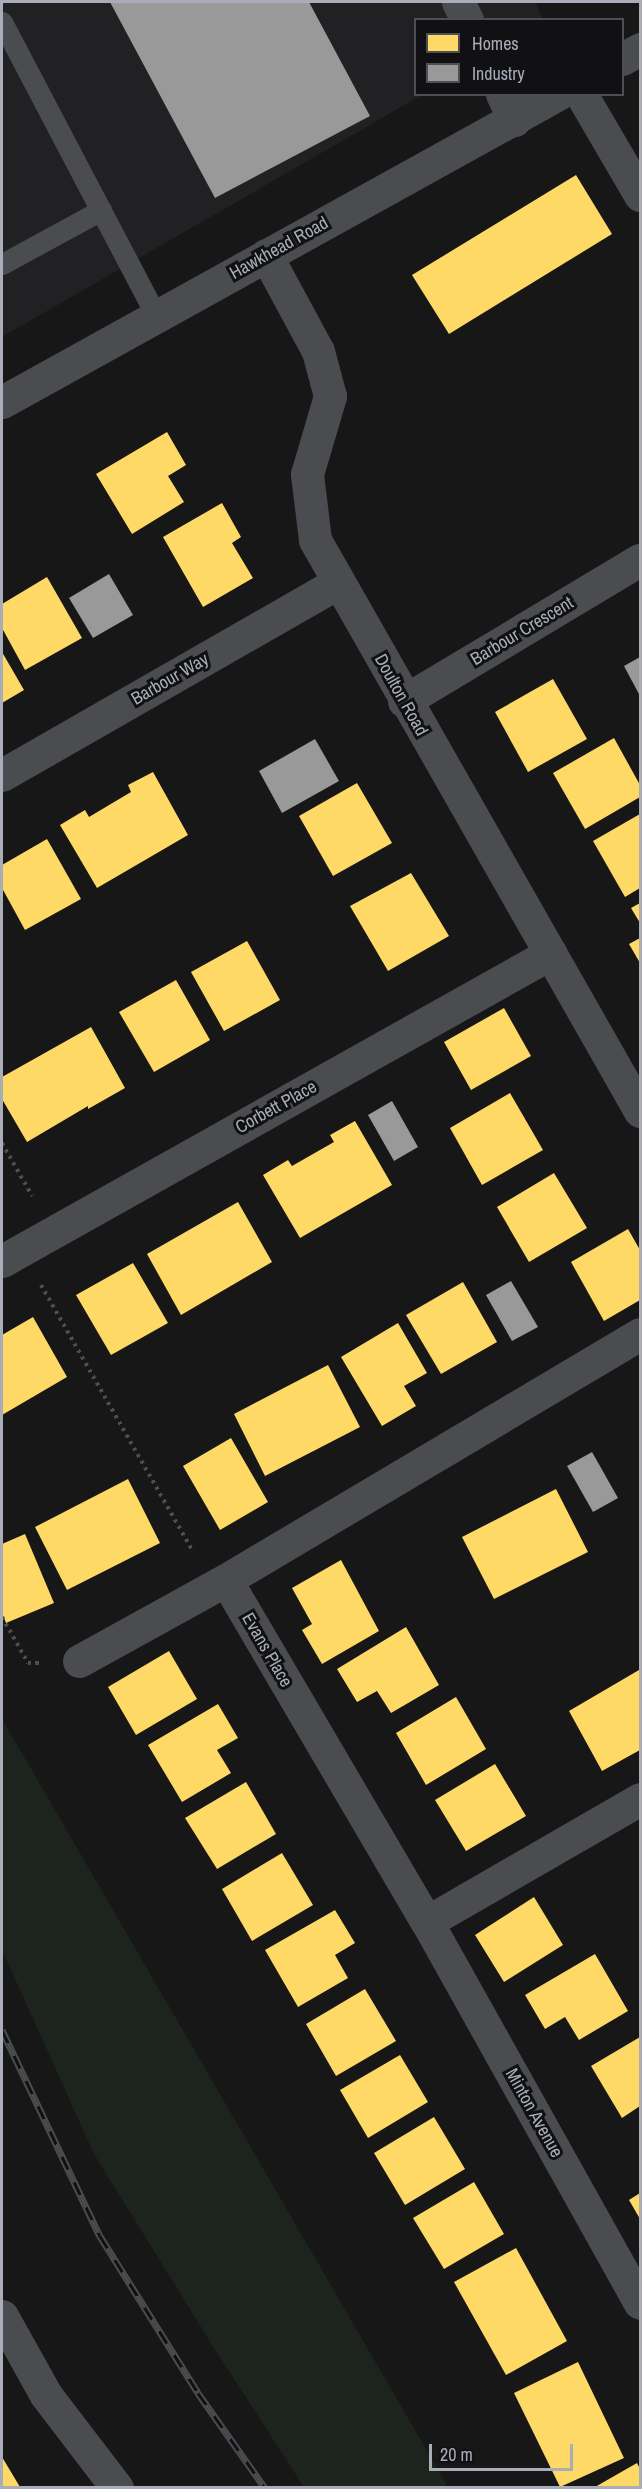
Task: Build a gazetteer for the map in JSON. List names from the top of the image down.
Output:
{
  "streets": {
    "street": [
      "Hawkhead Road",
      "Barbour Crescent",
      "Barbour Way",
      "Doulton Road",
      "Corbett Place",
      "Evans Place",
      "Minton Avenue"
    ]
  },
  "crossings": [
    ["Hawkhead Road", "Doulton Road"],
    ["Barbour Crescent", "Doulton Road"],
    ["Barbour Way", "Doulton Road"],
    ["Doulton Road", "Corbett Place"],
    ["Evans Place", "Minton Avenue"]
  ],
  "legend": ["Homes", "Industry"],
  "scale_bar": "20 m"
}
